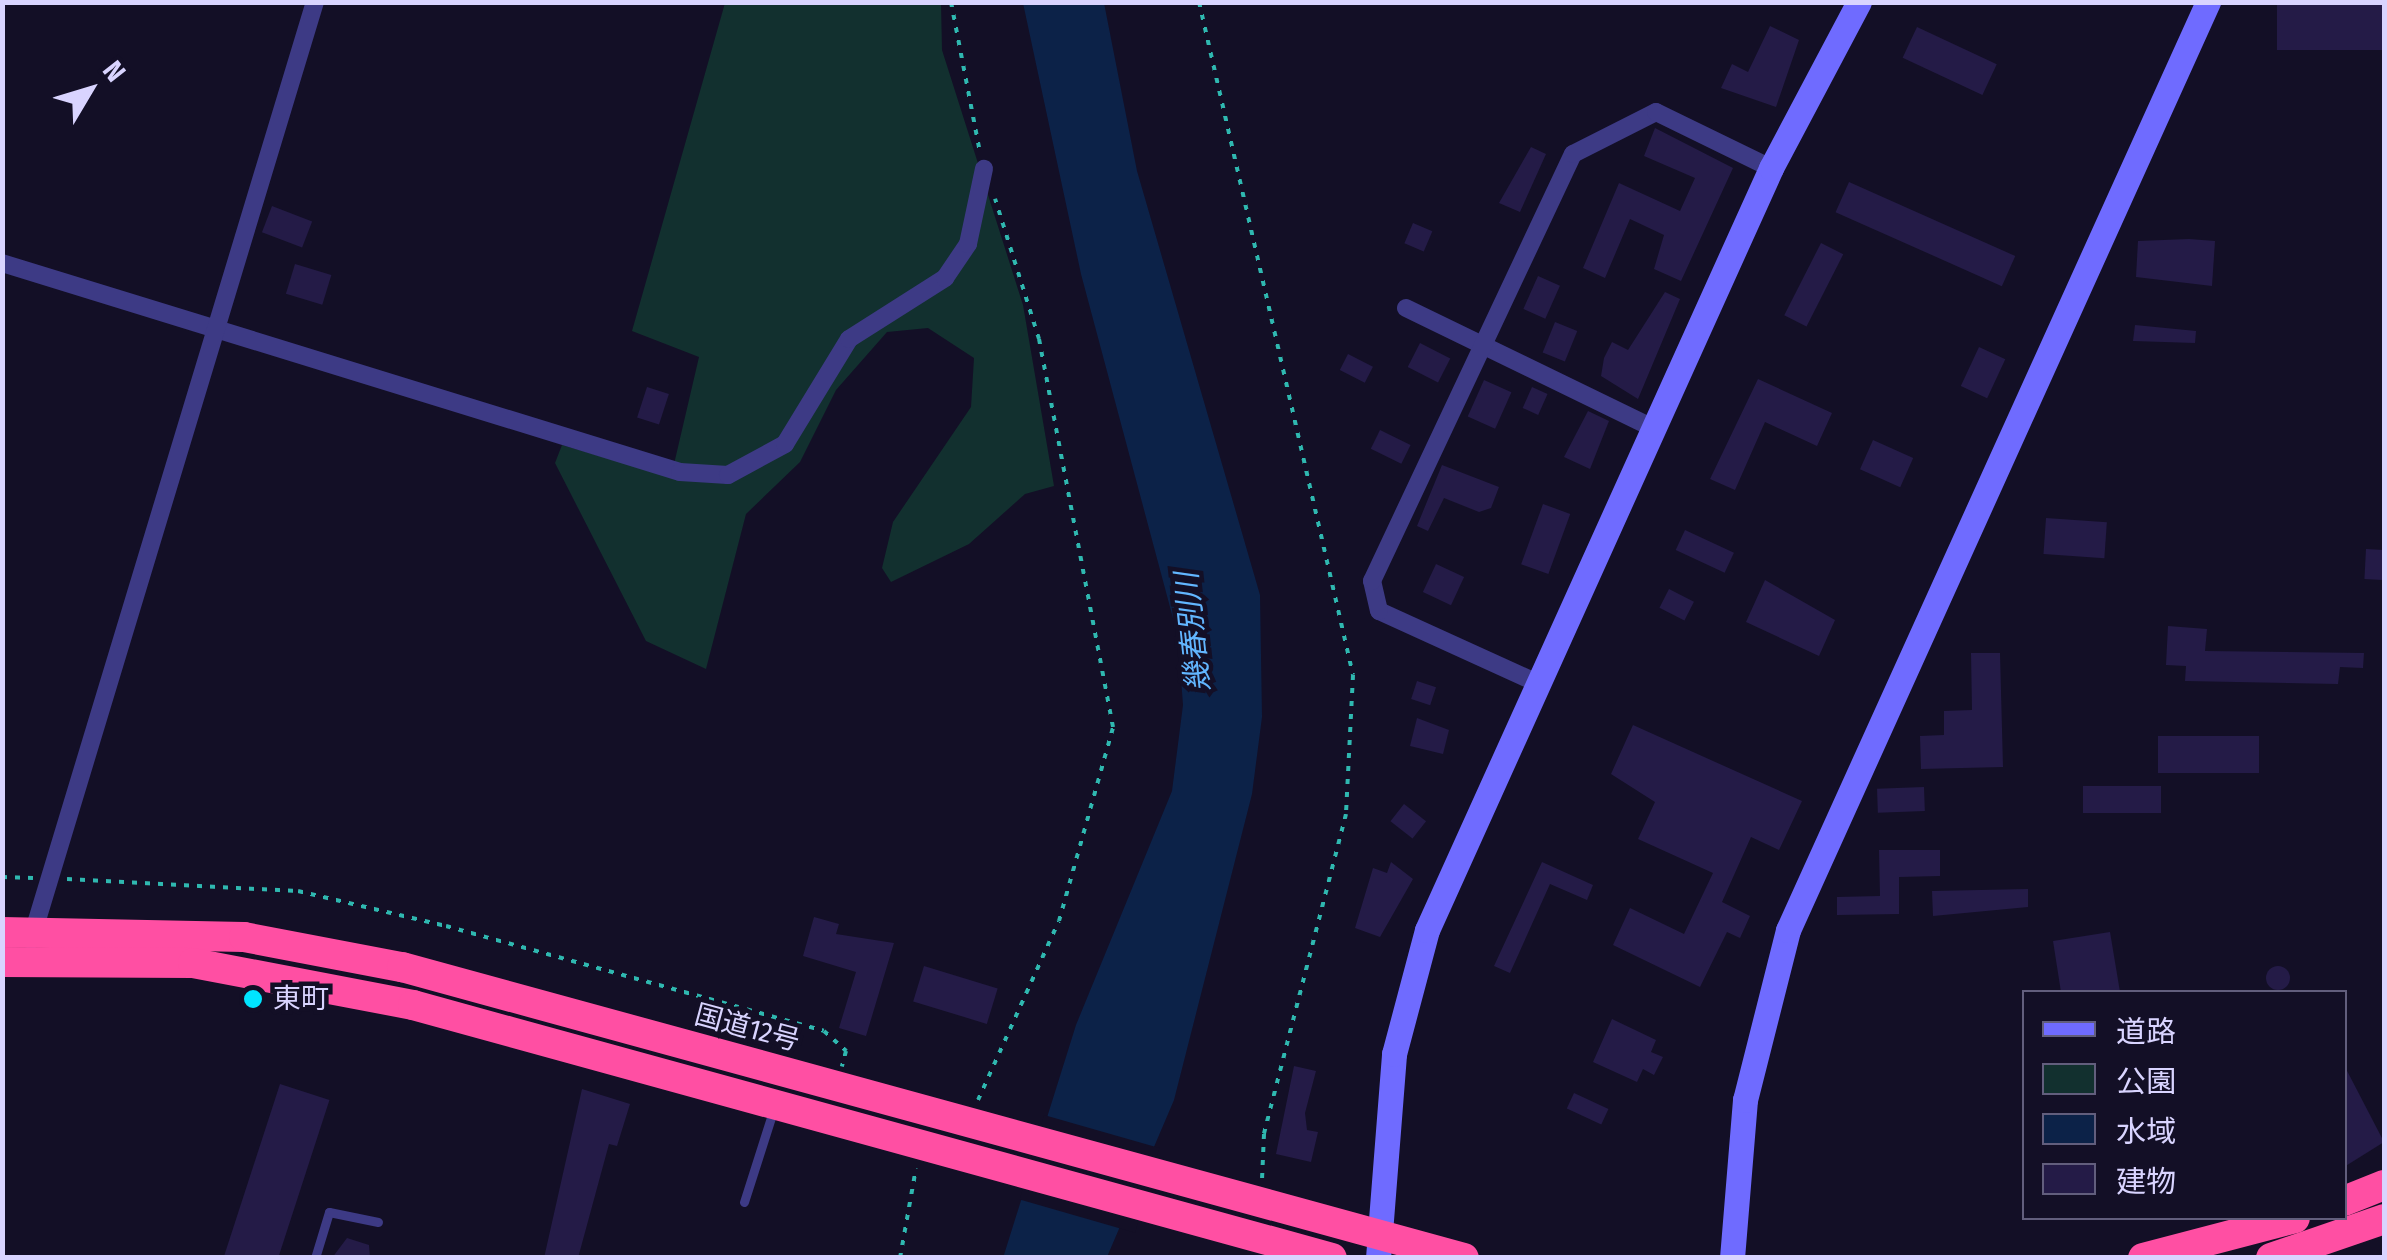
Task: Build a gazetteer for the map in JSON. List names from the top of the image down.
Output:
{
  "streets": {
    "highway": ["国道12号"]
  },
  "water": ["幾春別川"],
  "places": ["東町"],
  "legend": [
    "道路",
    "公園",
    "水域",
    "建物"
  ],
  "north": "top right"
}
